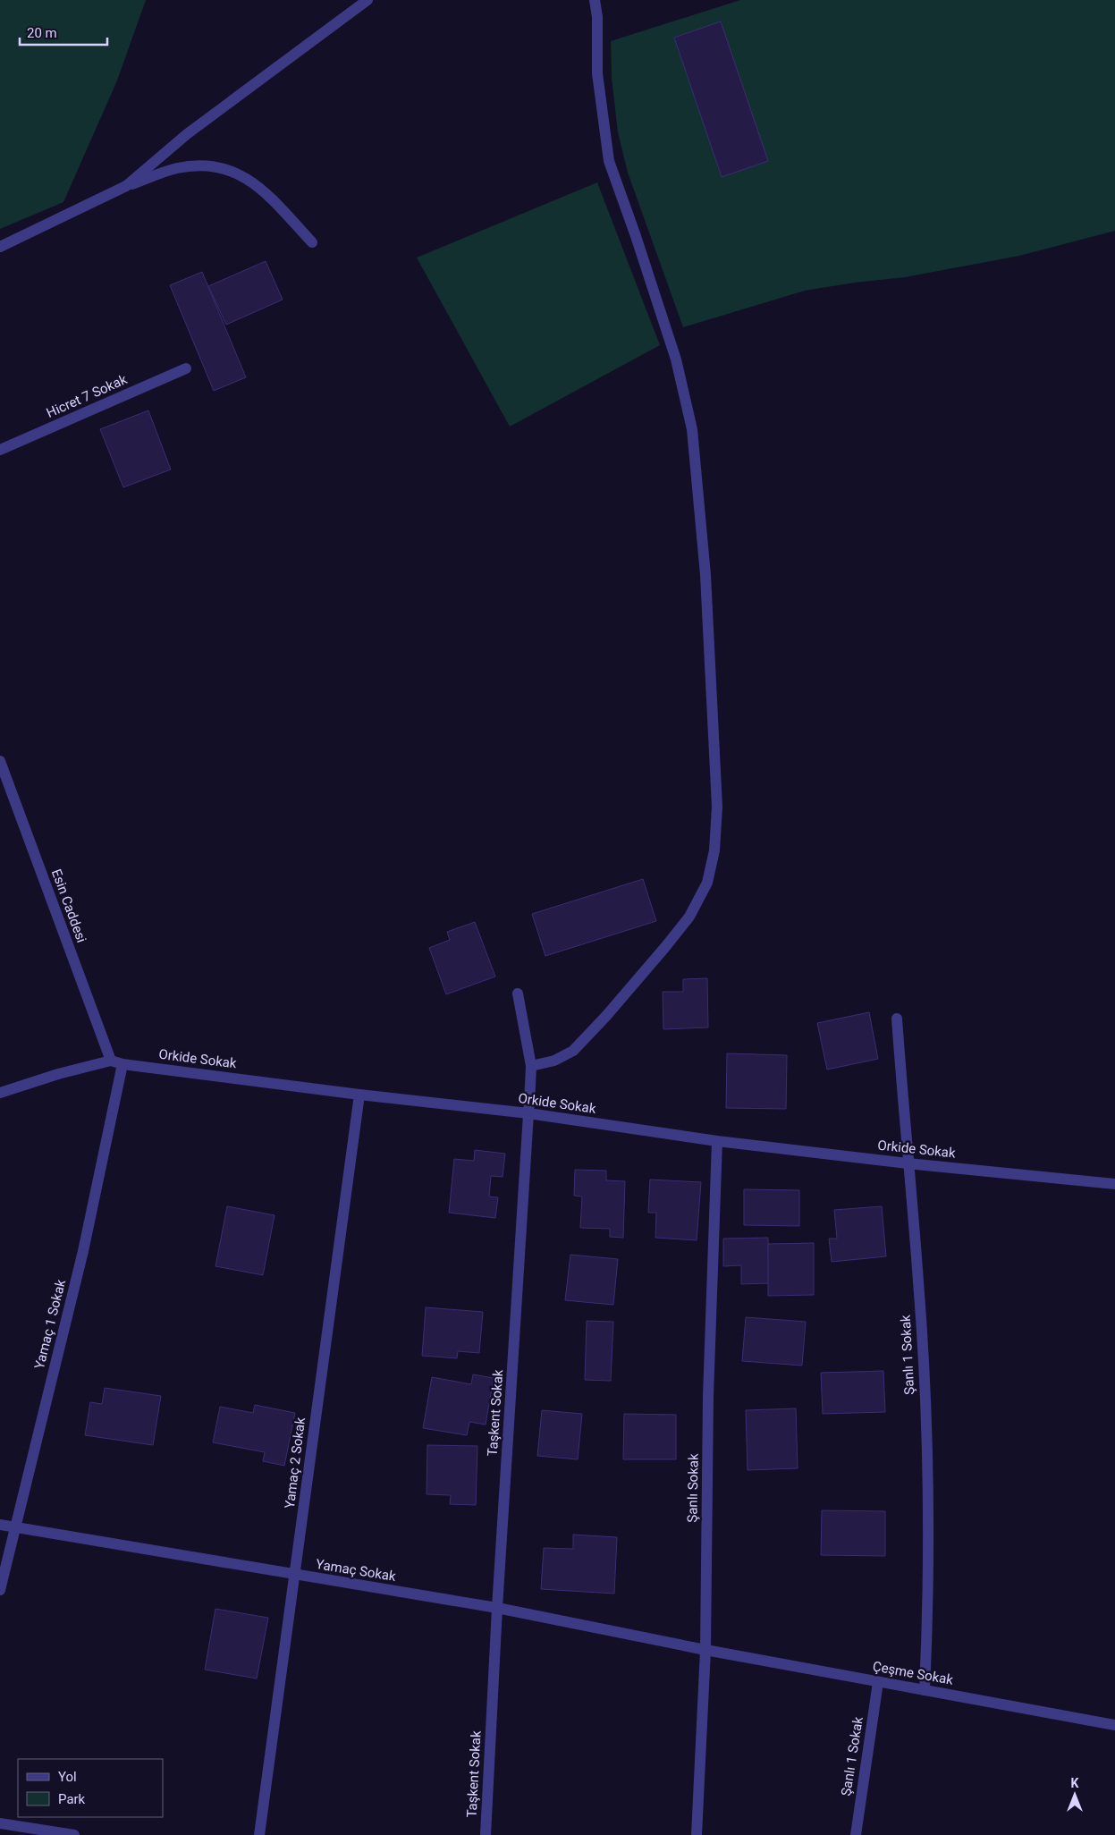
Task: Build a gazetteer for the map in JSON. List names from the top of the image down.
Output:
{
  "streets": {
    "street": [
      "Hicret 7 Sokak",
      "Esin Caddesi",
      "Orkide Sokak",
      "Yamaç 1 Sokak",
      "Şanlı 1 Sokak",
      "Taşkent Sokak",
      "Yamaç 2 Sokak",
      "Şanlı Sokak",
      "Yamaç Sokak",
      "Çeşme Sokak"
    ]
  },
  "crossings": [
    ["Esin Caddesi", "Orkide Sokak"],
    ["Esin Caddesi", "Yamaç 1 Sokak"],
    ["Orkide Sokak", "Yamaç 1 Sokak"],
    ["Orkide Sokak", "Şanlı 1 Sokak"],
    ["Orkide Sokak", "Taşkent Sokak"],
    ["Orkide Sokak", "Yamaç 2 Sokak"],
    ["Orkide Sokak", "Şanlı Sokak"],
    ["Yamaç 1 Sokak", "Yamaç Sokak"],
    ["Şanlı 1 Sokak", "Çeşme Sokak"],
    ["Taşkent Sokak", "Yamaç Sokak"],
    ["Yamaç 2 Sokak", "Yamaç Sokak"],
    ["Şanlı Sokak", "Yamaç Sokak"],
    ["Şanlı Sokak", "Çeşme Sokak"],
    ["Yamaç Sokak", "Çeşme Sokak"]
  ],
  "legend": ["Yol", "Park"],
  "scale_bar": "20 m",
  "north": "top"
}
